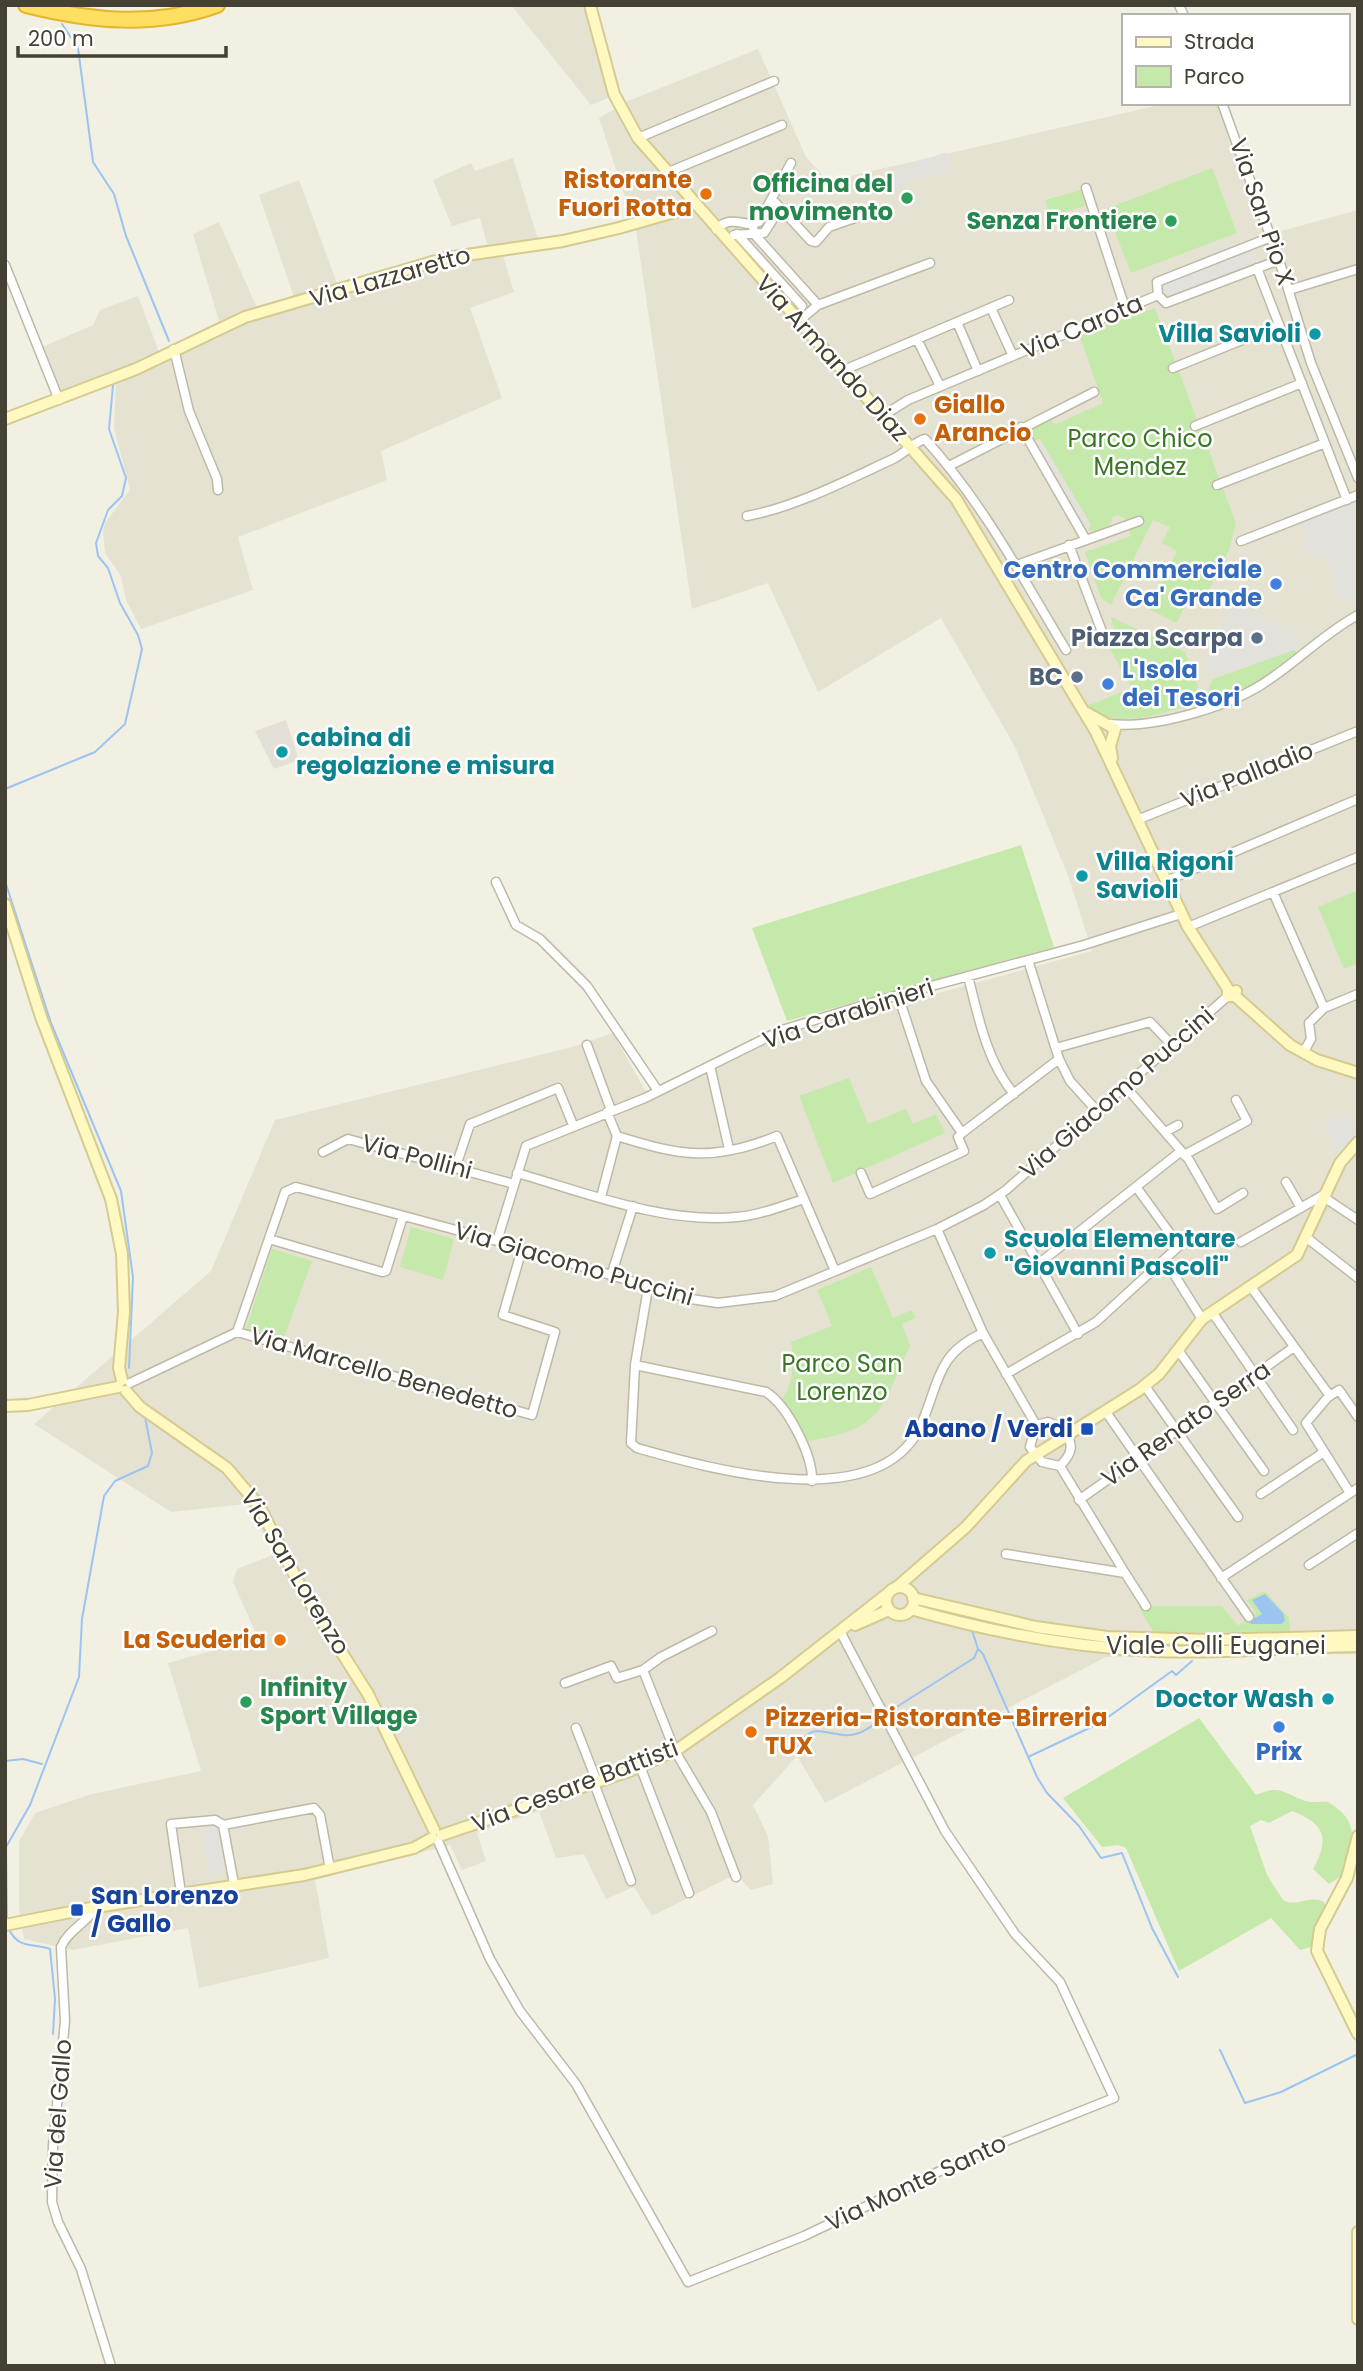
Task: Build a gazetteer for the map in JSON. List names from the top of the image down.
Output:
{
  "streets": {
    "street": [
      "Via San Pio X",
      "Via Lazzaretto",
      "Via Carota",
      "Via Armando Diaz",
      "Via Palladio",
      "Via Carabinieri",
      "Via Giacomo Puccini",
      "Via Pollini",
      "Via Marcello Benedetto",
      "Via Renato Serra",
      "Via San Lorenzo",
      "Viale Colli Euganei",
      "Via Cesare Battisti",
      "Via del Gallo",
      "Via Monte Santo"
    ]
  },
  "crossings": [
    ["Via San Pio X", "Via Carota"],
    ["Via Lazzaretto", "Via Armando Diaz"],
    ["Via Carota", "Via Armando Diaz"],
    ["Via Armando Diaz", "Via Palladio"],
    ["Via Armando Diaz", "Via Carabinieri"],
    ["Via Armando Diaz", "Via Giacomo Puccini"],
    ["Via Carabinieri", "Via Giacomo Puccini"],
    ["Via Carabinieri", "Via Pollini"],
    ["Via Giacomo Puccini", "Via Marcello Benedetto"],
    ["Via San Lorenzo", "Via Cesare Battisti"],
    ["Via San Lorenzo", "Via Monte Santo"],
    ["Viale Colli Euganei", "Via Cesare Battisti"],
    ["Via Cesare Battisti", "Via del Gallo"],
    ["Via Cesare Battisti", "Via Monte Santo"]
  ],
  "parks": ["Parco Chico Mendez", "Parco San Lorenzo"],
  "places": {
    "other": [
      "Ristorante Fuori Rotta",
      "Officina del movimento",
      "Senza Frontiere",
      "Villa Savioli",
      "Giallo Arancio",
      "Centro Commerciale Ca' Grande",
      "Piazza Scarpa",
      "BC",
      "L'Isola dei Tesori",
      "cabina di regolazione e misura",
      "Villa Rigoni Savioli",
      "Scuola Elementare \"Giovanni Pascoli\"",
      "La Scuderia",
      "Doctor Wash",
      "Infinity Sport Village",
      "Prix",
      "Pizzeria-Ristorante-Birreria TUX"
    ],
    "transit": ["Abano / Verdi", "San Lorenzo / Gallo"]
  },
  "legend": ["Strada", "Parco"],
  "scale_bar": "200 m"
}
